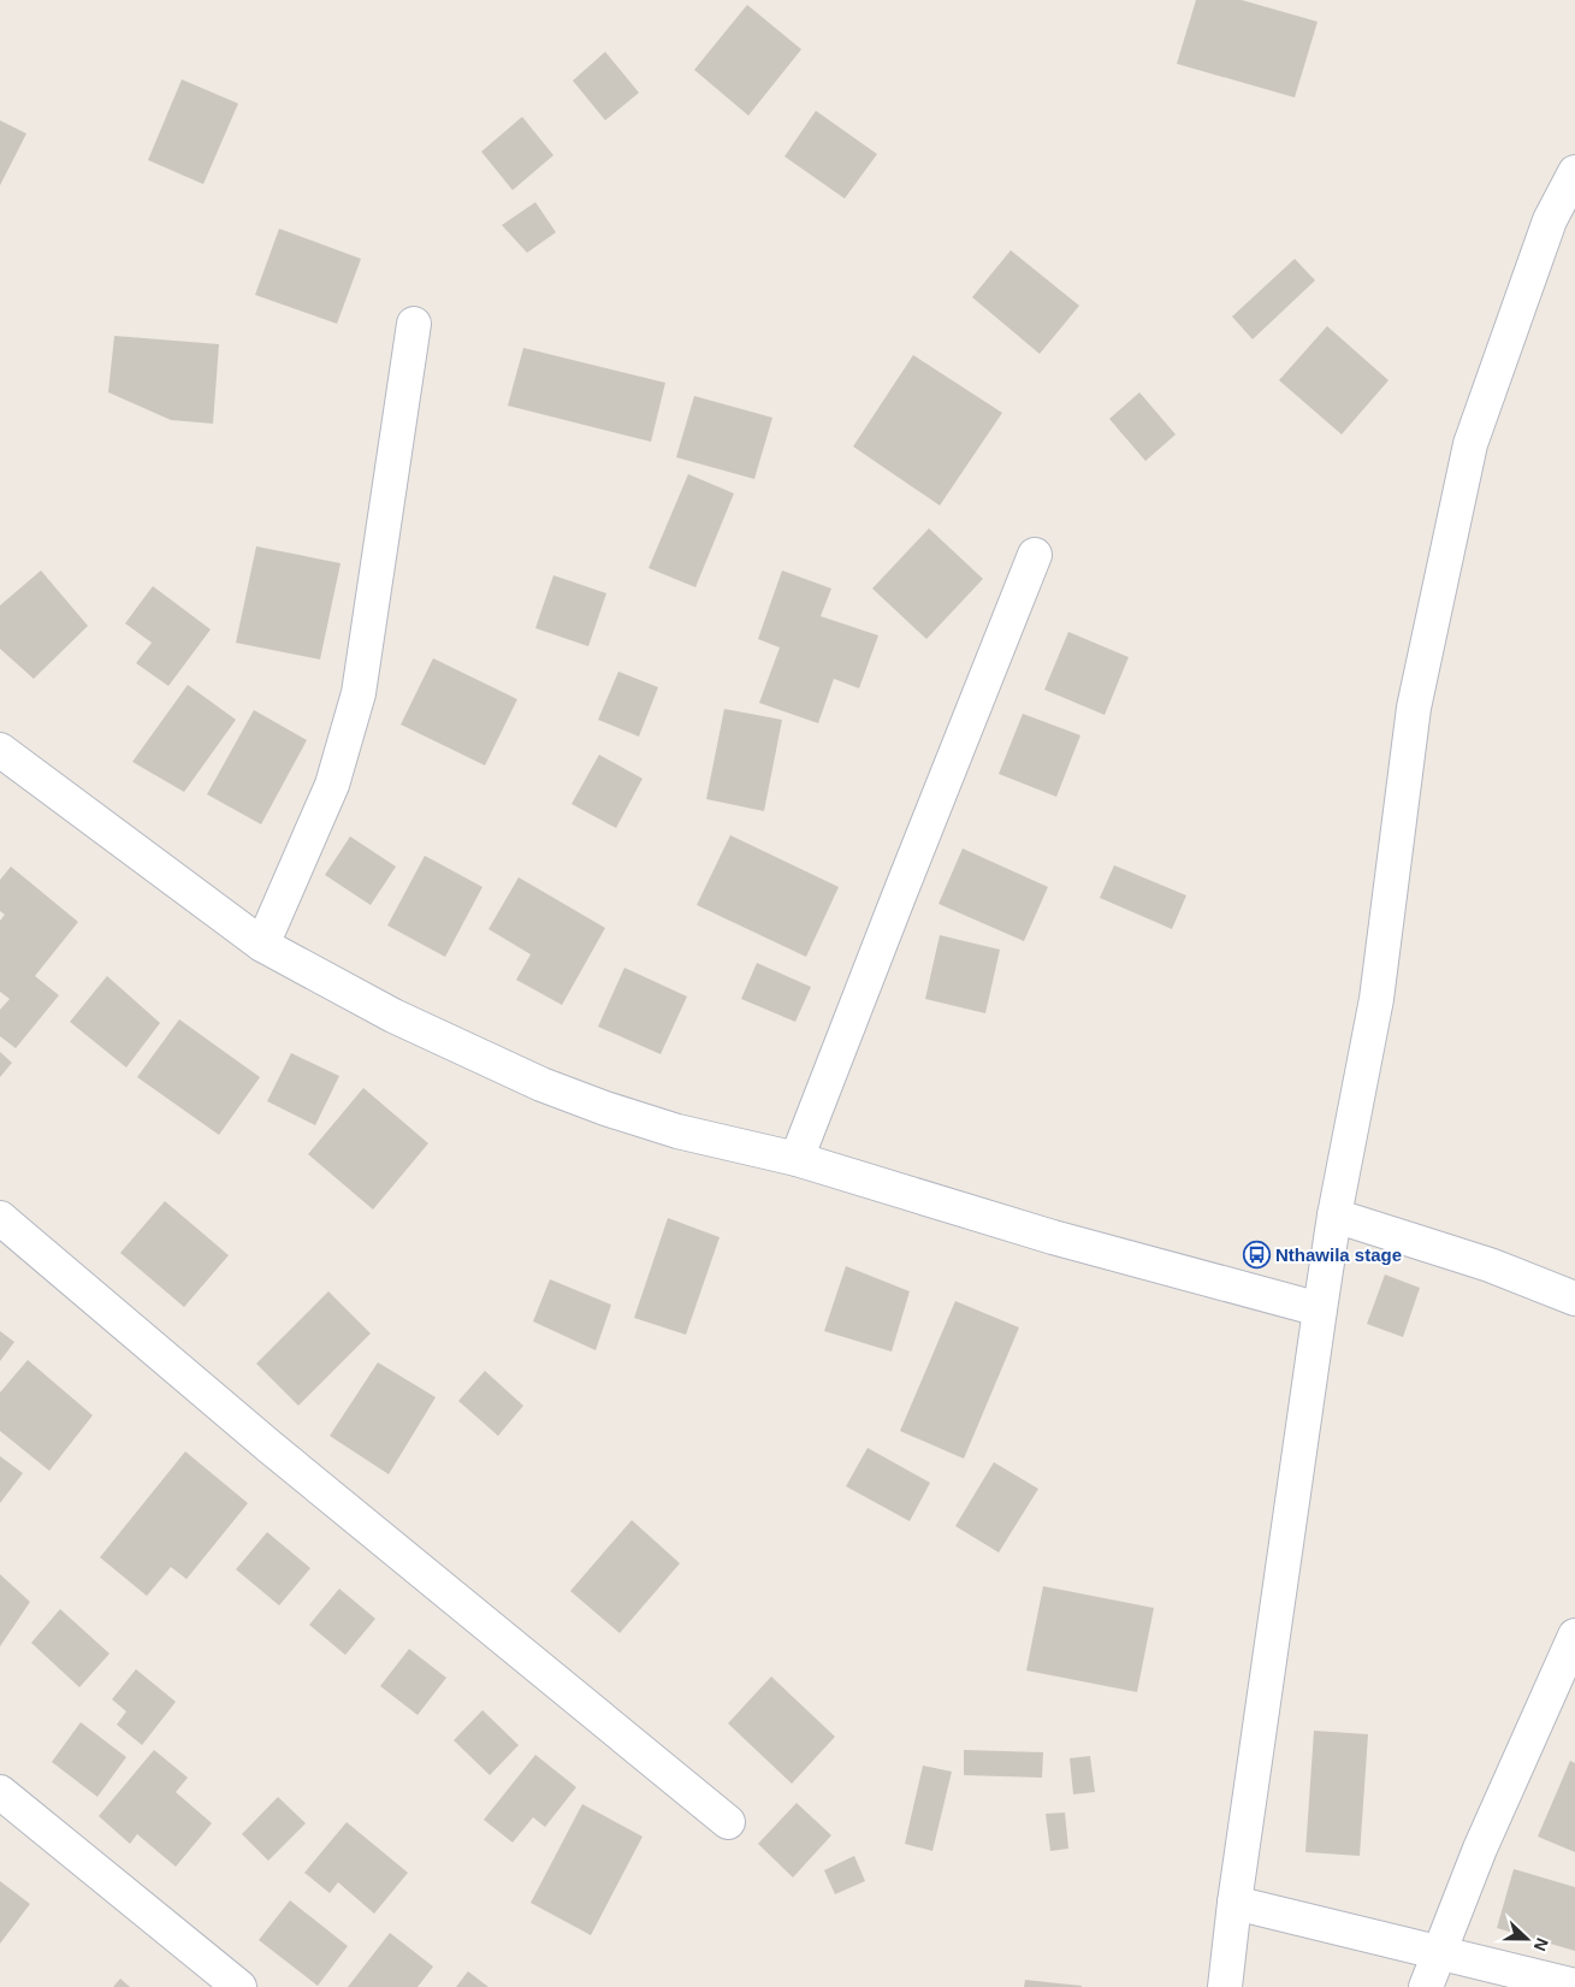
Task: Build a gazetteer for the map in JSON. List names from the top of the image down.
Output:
{
  "places": {
    "bus stop": ["Nthawila stage"]
  },
  "north": "right"
}
